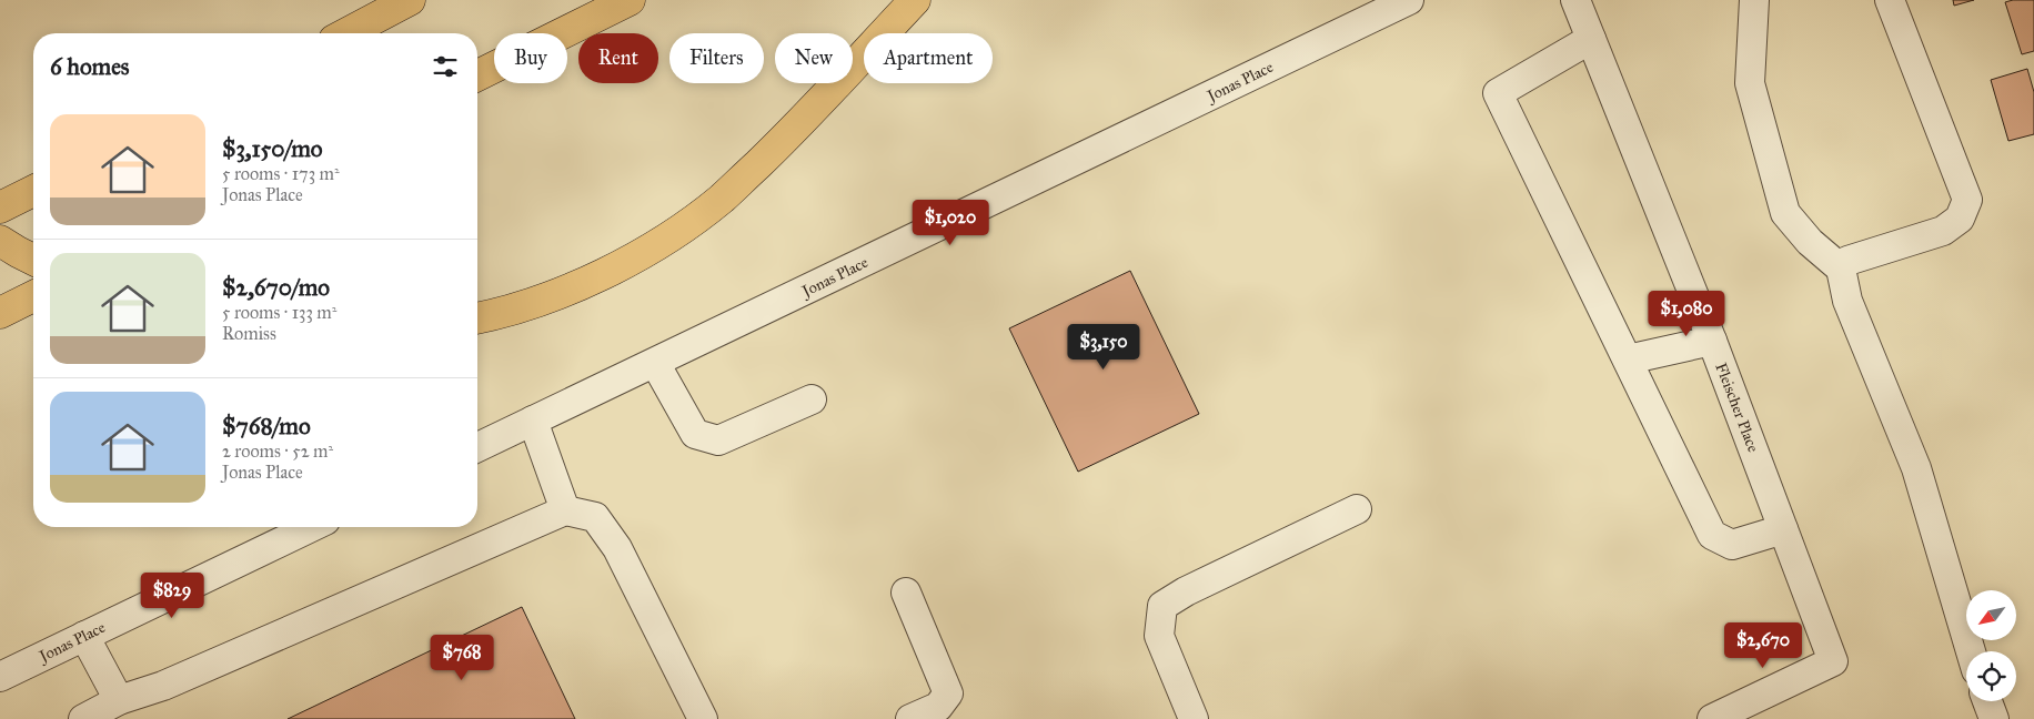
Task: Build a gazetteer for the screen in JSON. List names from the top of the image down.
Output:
{
  "streets": {
    "street": ["Jonas Place", "Fleischer Place"]
  },
  "north": "bottom left",
  "page": {
    "chip": [
      "Buy",
      "Rent",
      "Filters",
      "New",
      "Apartment"
    ],
    "heading": "6 homes",
    "list": [
      {
        "name": "$3,150/mo",
        "note": "5 rooms · 173 m² · Jonas Place"
      },
      {
        "name": "$2,670/mo",
        "note": "5 rooms · 133 m² · Romiss"
      },
      {
        "name": "$768/mo",
        "note": "2 rooms · 52 m² · Jonas Place"
      }
    ],
    "price": [
      "$1,020",
      "$1,080",
      "$3,150",
      "$829",
      "$2,670",
      "$768"
    ]
  }
}
